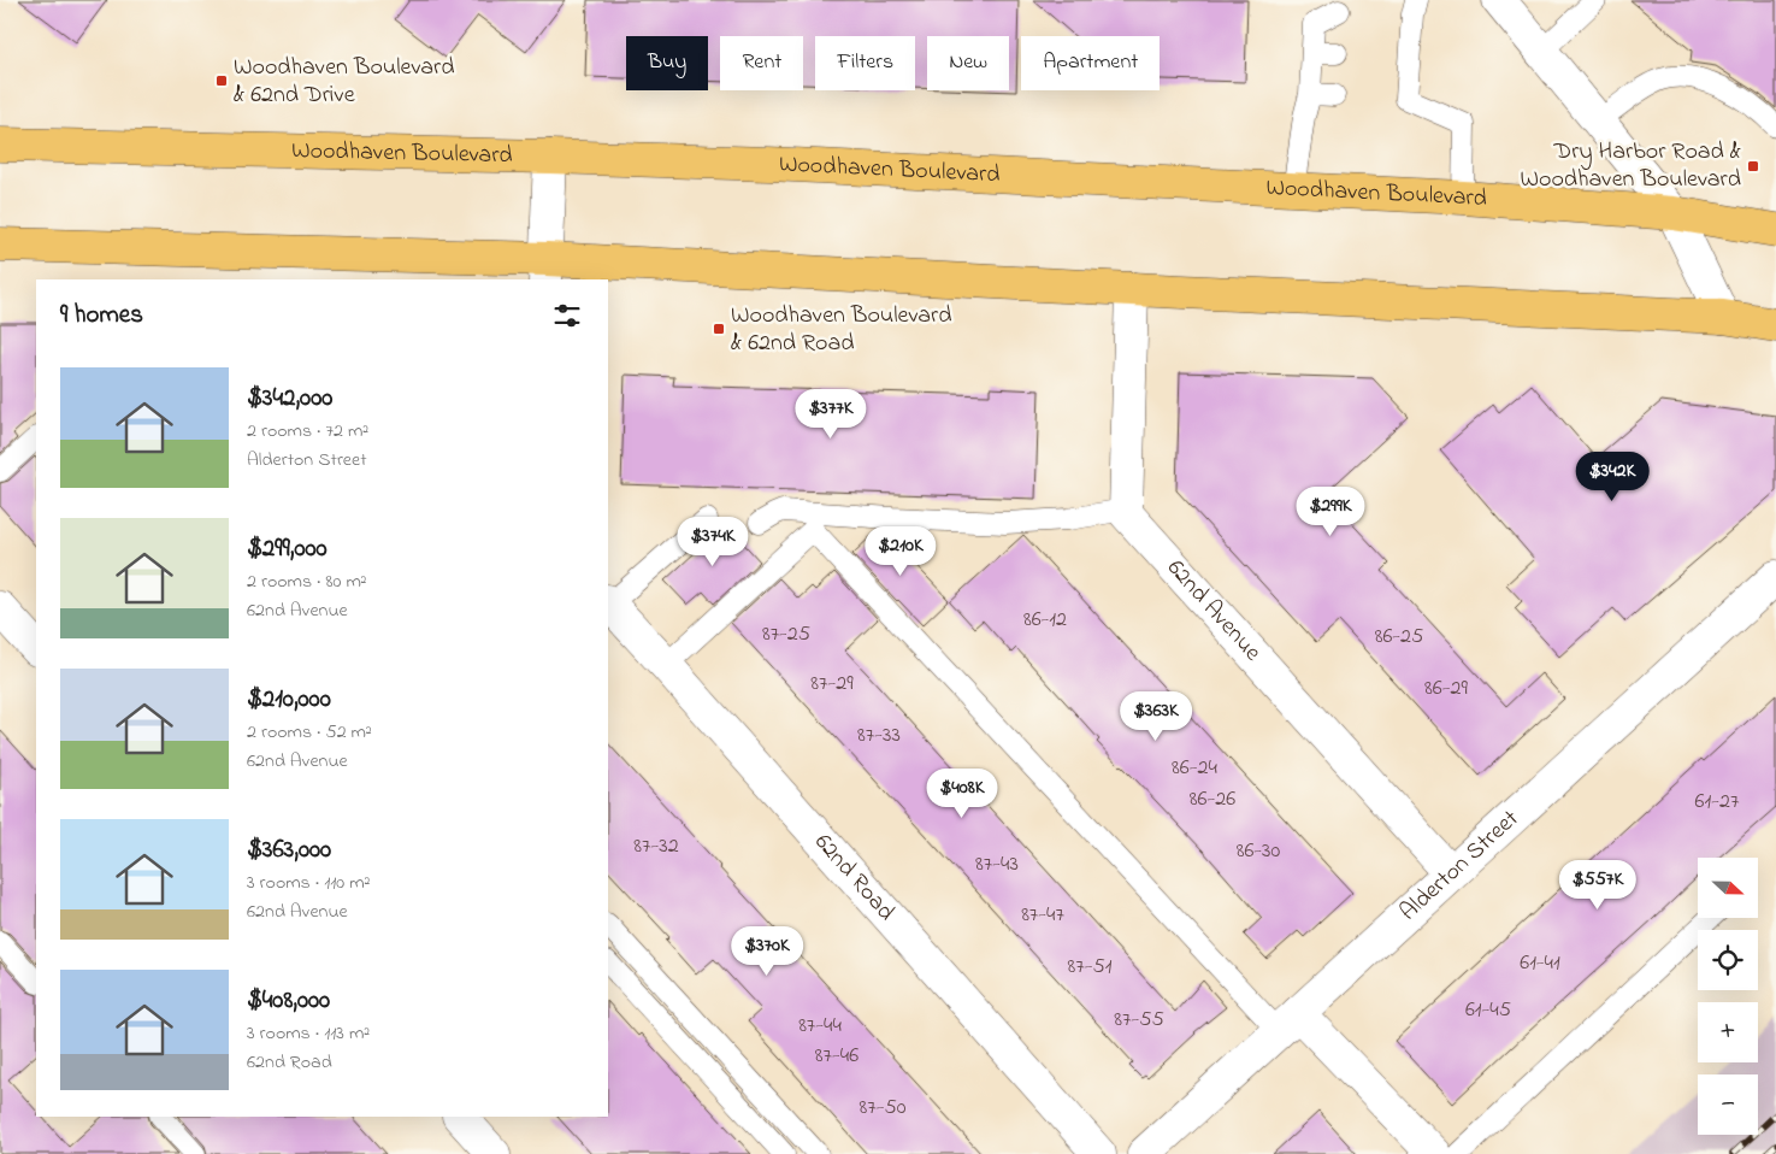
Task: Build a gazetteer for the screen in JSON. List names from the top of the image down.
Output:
{
  "streets": {
    "main road": ["Woodhaven Boulevard"],
    "street": ["62nd Avenue", "Alderton Street", "62nd Road"]
  },
  "crossings": [
    ["62nd Avenue", "Alderton Street"]
  ],
  "places": {
    "transit": ["Woodhaven Boulevard & 62nd Drive", "Dry Harbor Road & Woodhaven Boulevard", "Woodhaven Boulevard & 62nd Road"]
  },
  "house_numbers": [
    "86-12",
    "87-25",
    "86-25",
    "87-29",
    "86-29",
    "87-33",
    "86-24",
    "86-26",
    "61-27",
    "87-32",
    "86-30",
    "87-43",
    "87-47",
    "61-41",
    "87-51",
    "61-45",
    "87-55",
    "87-44",
    "87-46",
    "87-50"
  ],
  "north": "right",
  "page": {
    "chip": [
      "Buy",
      "Rent",
      "Filters",
      "New",
      "Apartment"
    ],
    "heading": "9 homes",
    "list": [
      {
        "name": "$342,000",
        "note": "2 rooms · 72 m² · Alderton Street"
      },
      {
        "name": "$299,000",
        "note": "2 rooms · 80 m² · 62nd Avenue"
      },
      {
        "name": "$210,000",
        "note": "2 rooms · 52 m² · 62nd Avenue"
      },
      {
        "name": "$363,000",
        "note": "3 rooms · 110 m² · 62nd Avenue"
      },
      {
        "name": "$408,000",
        "note": "3 rooms · 113 m² · 62nd Road"
      }
    ],
    "price": [
      "$377K",
      "$342K",
      "$299K",
      "$374K",
      "$210K",
      "$363K",
      "$408K",
      "$557K",
      "$370K"
    ],
    "map_buttons": ["+", "−"]
  }
}
